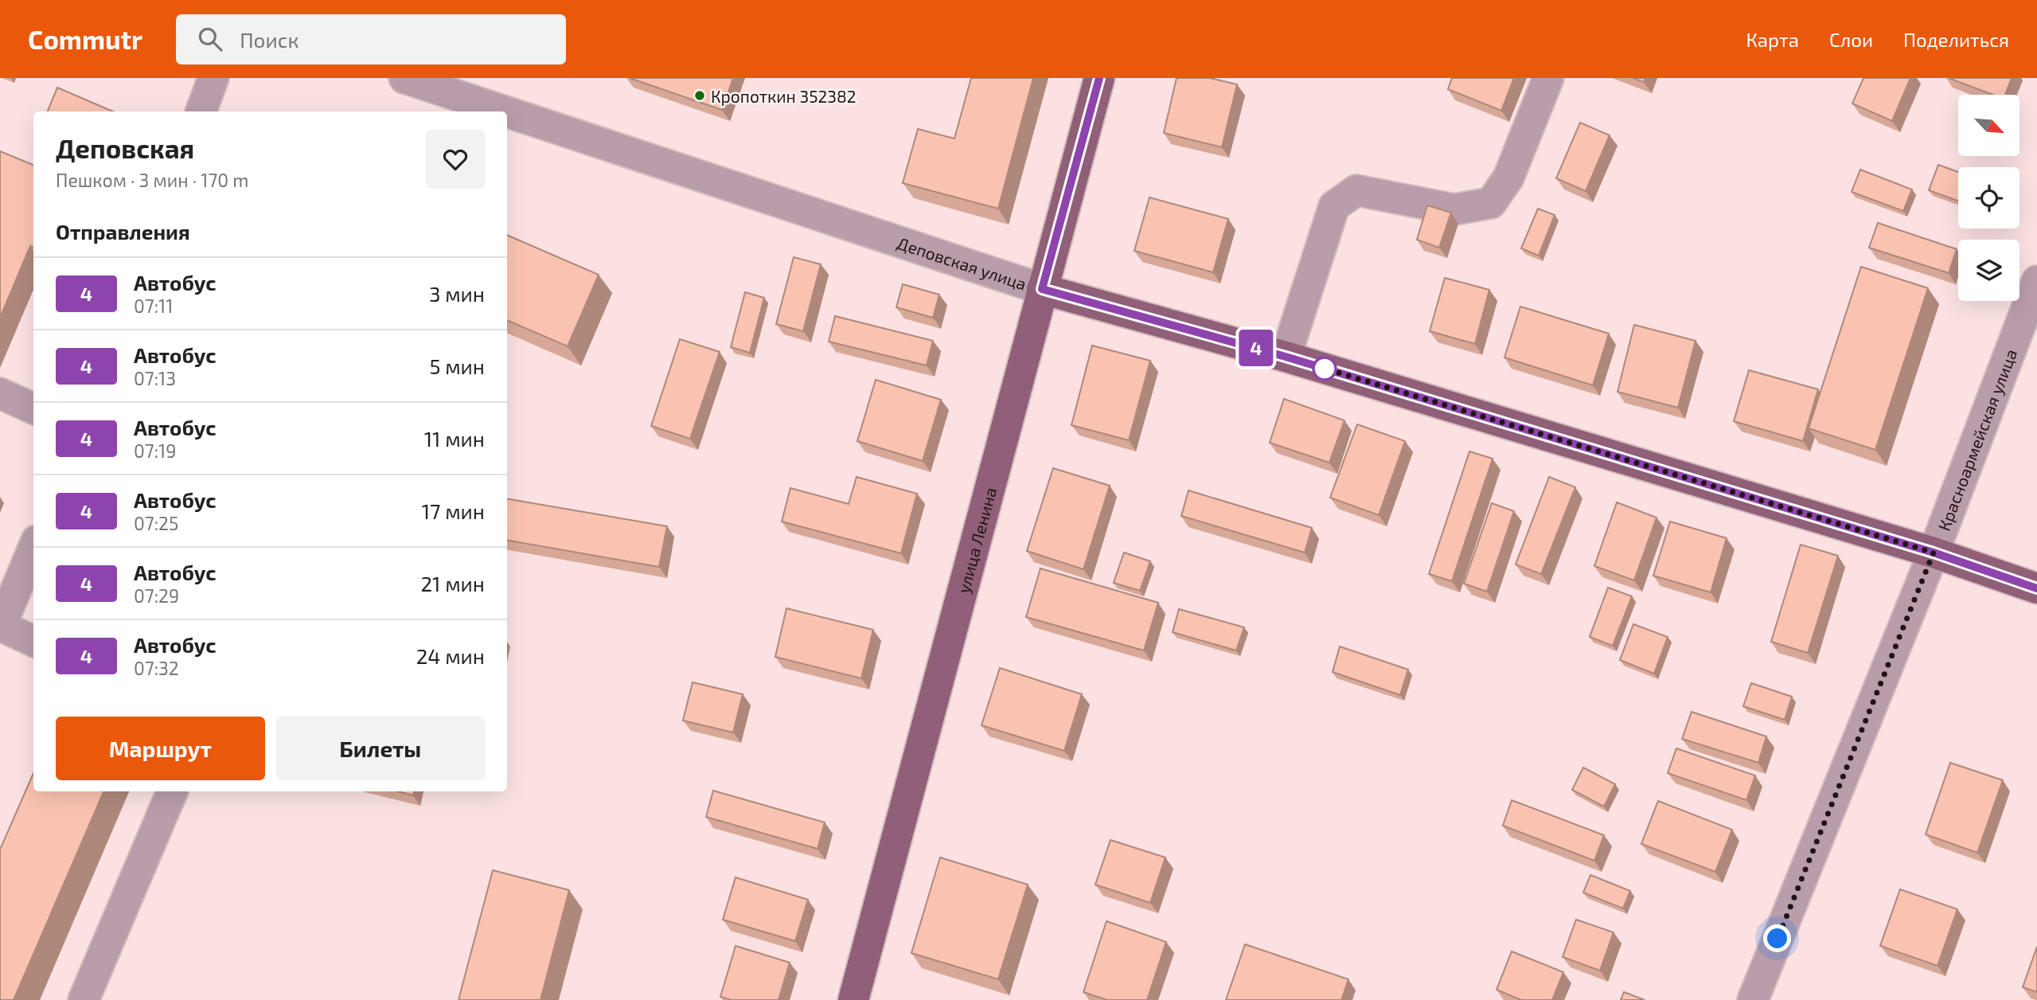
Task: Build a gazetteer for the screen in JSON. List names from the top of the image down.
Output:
{
  "streets": {
    "main road": ["Деповская улица", "улица Ленина"],
    "street": ["Красноармейская улица"]
  },
  "crossings": [
    ["Деповская улица", "Красноармейская улица"],
    ["Деповская улица", "улица Ленина"]
  ],
  "places": ["Кропоткин 352382"],
  "lines": ["bus line 4"],
  "north": "bottom right",
  "page": {
    "header": "Commutr",
    "search": "Поиск",
    "nav": ["Карта", "Слои", "Поделиться"],
    "on_map": "4",
    "heading": [
      ["Деповская", "Пешком · 3 мин · 170 m"],
      "Отправления"
    ],
    "list": [
      {
        "mark": "4",
        "name": "Автобус",
        "note": "07:11",
        "value": "3 мин"
      },
      {
        "mark": "4",
        "name": "Автобус",
        "note": "07:13",
        "value": "5 мин"
      },
      {
        "mark": "4",
        "name": "Автобус",
        "note": "07:19",
        "value": "11 мин"
      },
      {
        "mark": "4",
        "name": "Автобус",
        "note": "07:25",
        "value": "17 мин"
      },
      {
        "mark": "4",
        "name": "Автобус",
        "note": "07:29",
        "value": "21 мин"
      },
      {
        "mark": "4",
        "name": "Автобус",
        "note": "07:32",
        "value": "24 мин"
      }
    ],
    "buttons": ["Маршрут", "Билеты"]
  }
}
